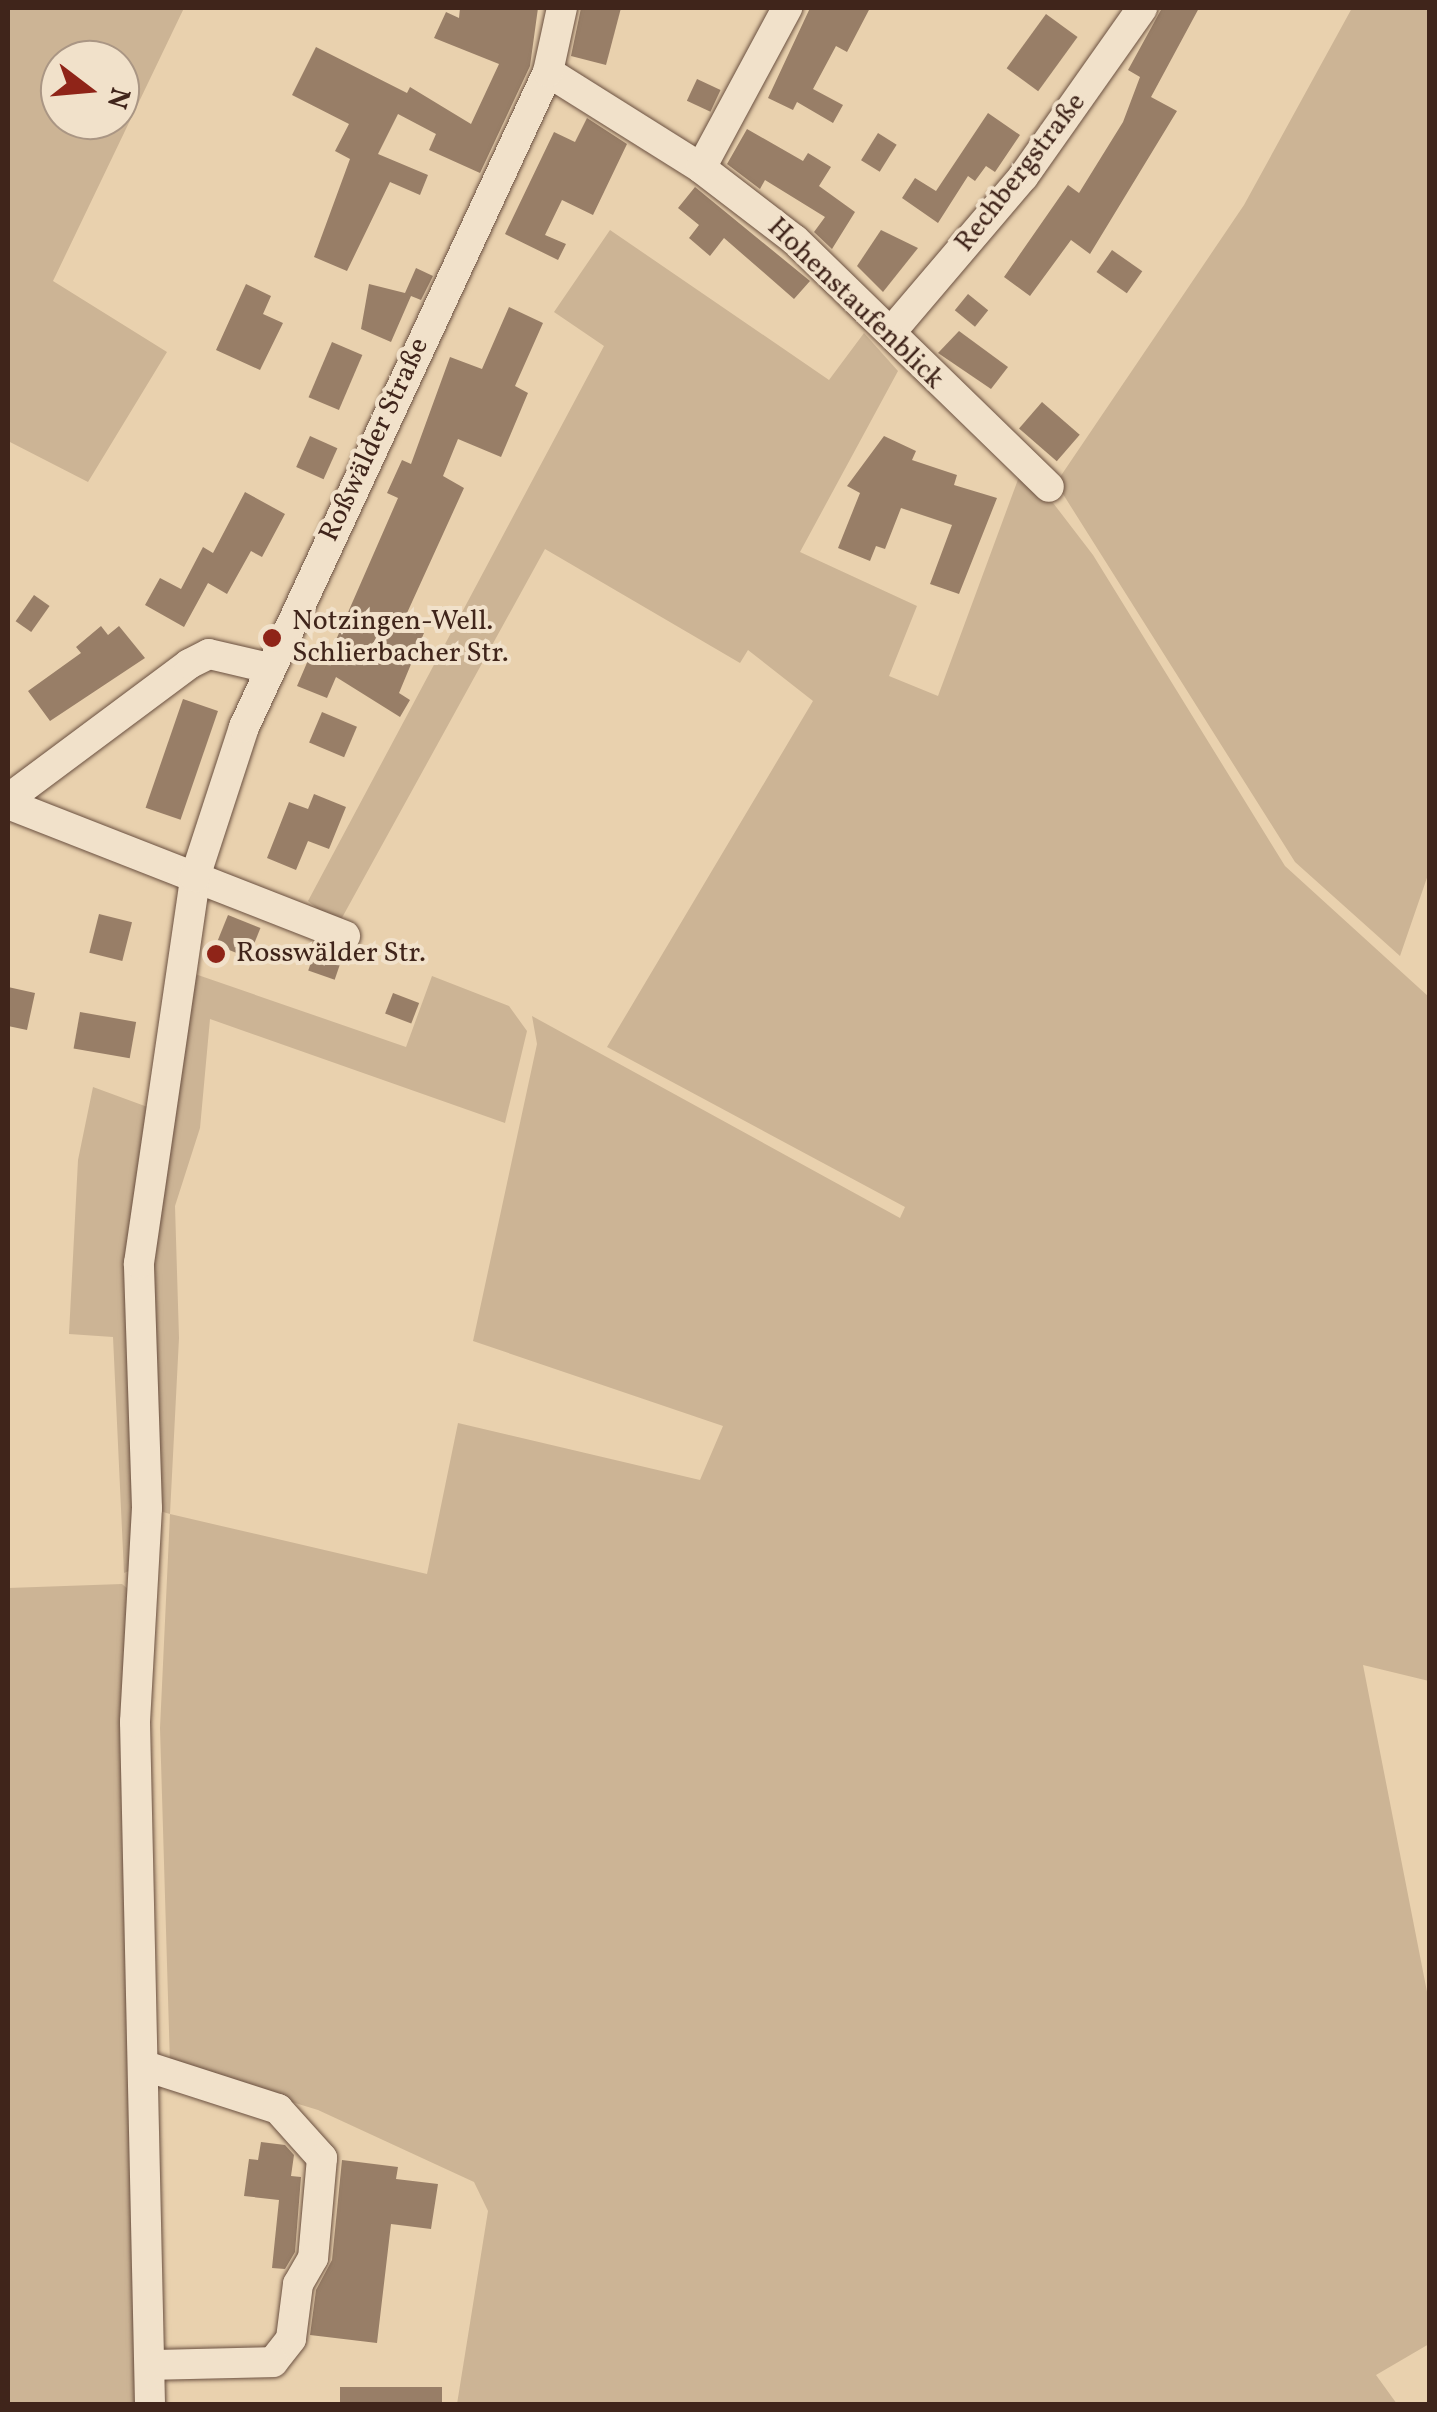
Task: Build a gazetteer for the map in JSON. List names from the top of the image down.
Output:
{
  "streets": {
    "street": ["Rechbergstraße", "Hohenstaufenblick", "Roßwälder Straße"]
  },
  "crossings": [
    ["Rechbergstraße", "Hohenstaufenblick"],
    ["Hohenstaufenblick", "Roßwälder Straße"]
  ],
  "places": ["Notzingen-Well. Schlierbacher Str.", "Rosswälder Str."],
  "north": "right"
}
